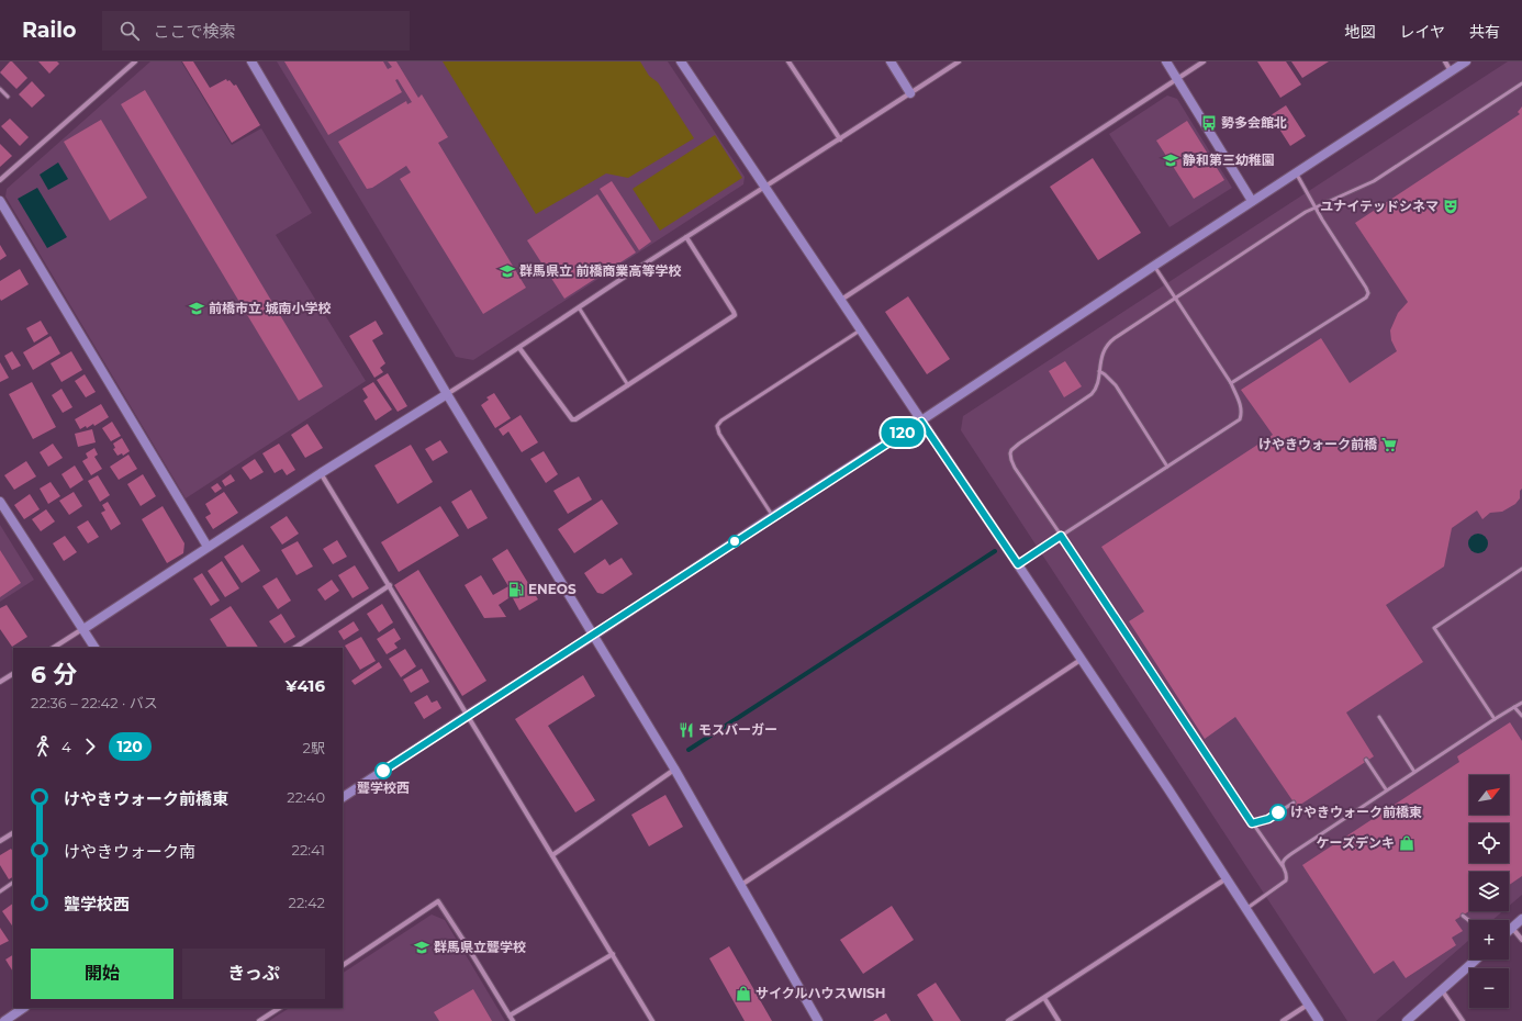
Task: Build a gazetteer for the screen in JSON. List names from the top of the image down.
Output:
{
  "places": {
    "bus stop": ["勢多会館北"],
    "school or university": [
      "静和第三幼稚園",
      "群馬県立 前橋商業高等学校",
      "前橋市立 城南小学校",
      "群馬県立聾学校"
    ],
    "theatre": ["ユナイテッドシネマ"],
    "supermarket": ["けやきウォーク前橋"],
    "fuel station": ["ENEOS"],
    "restaurant": ["モスバーガー"],
    "other": ["聾学校西", "けやきウォーク前橋東"],
    "shop": ["ケーズデンキ", "サイクルハウスWISH"]
  },
  "lines": ["bus line 120"],
  "north": "top right",
  "page": {
    "header": "Railo",
    "search": "ここで検索",
    "nav": ["地図", "レイヤ", "共有"],
    "on_map": "120",
    "heading": ["6 分", "22:36 – 22:42 · バス", "¥416"],
    "legs": ["4", "120", "2駅"],
    "list": [
      {
        "name": "けやきウォーク前橋東",
        "value": "22:40"
      },
      {
        "name": "けやきウォーク南",
        "value": "22:41"
      },
      {
        "name": "聾学校西",
        "value": "22:42"
      }
    ],
    "map_buttons": ["+", "−"],
    "buttons": ["開始", "きっぷ"]
  }
}
